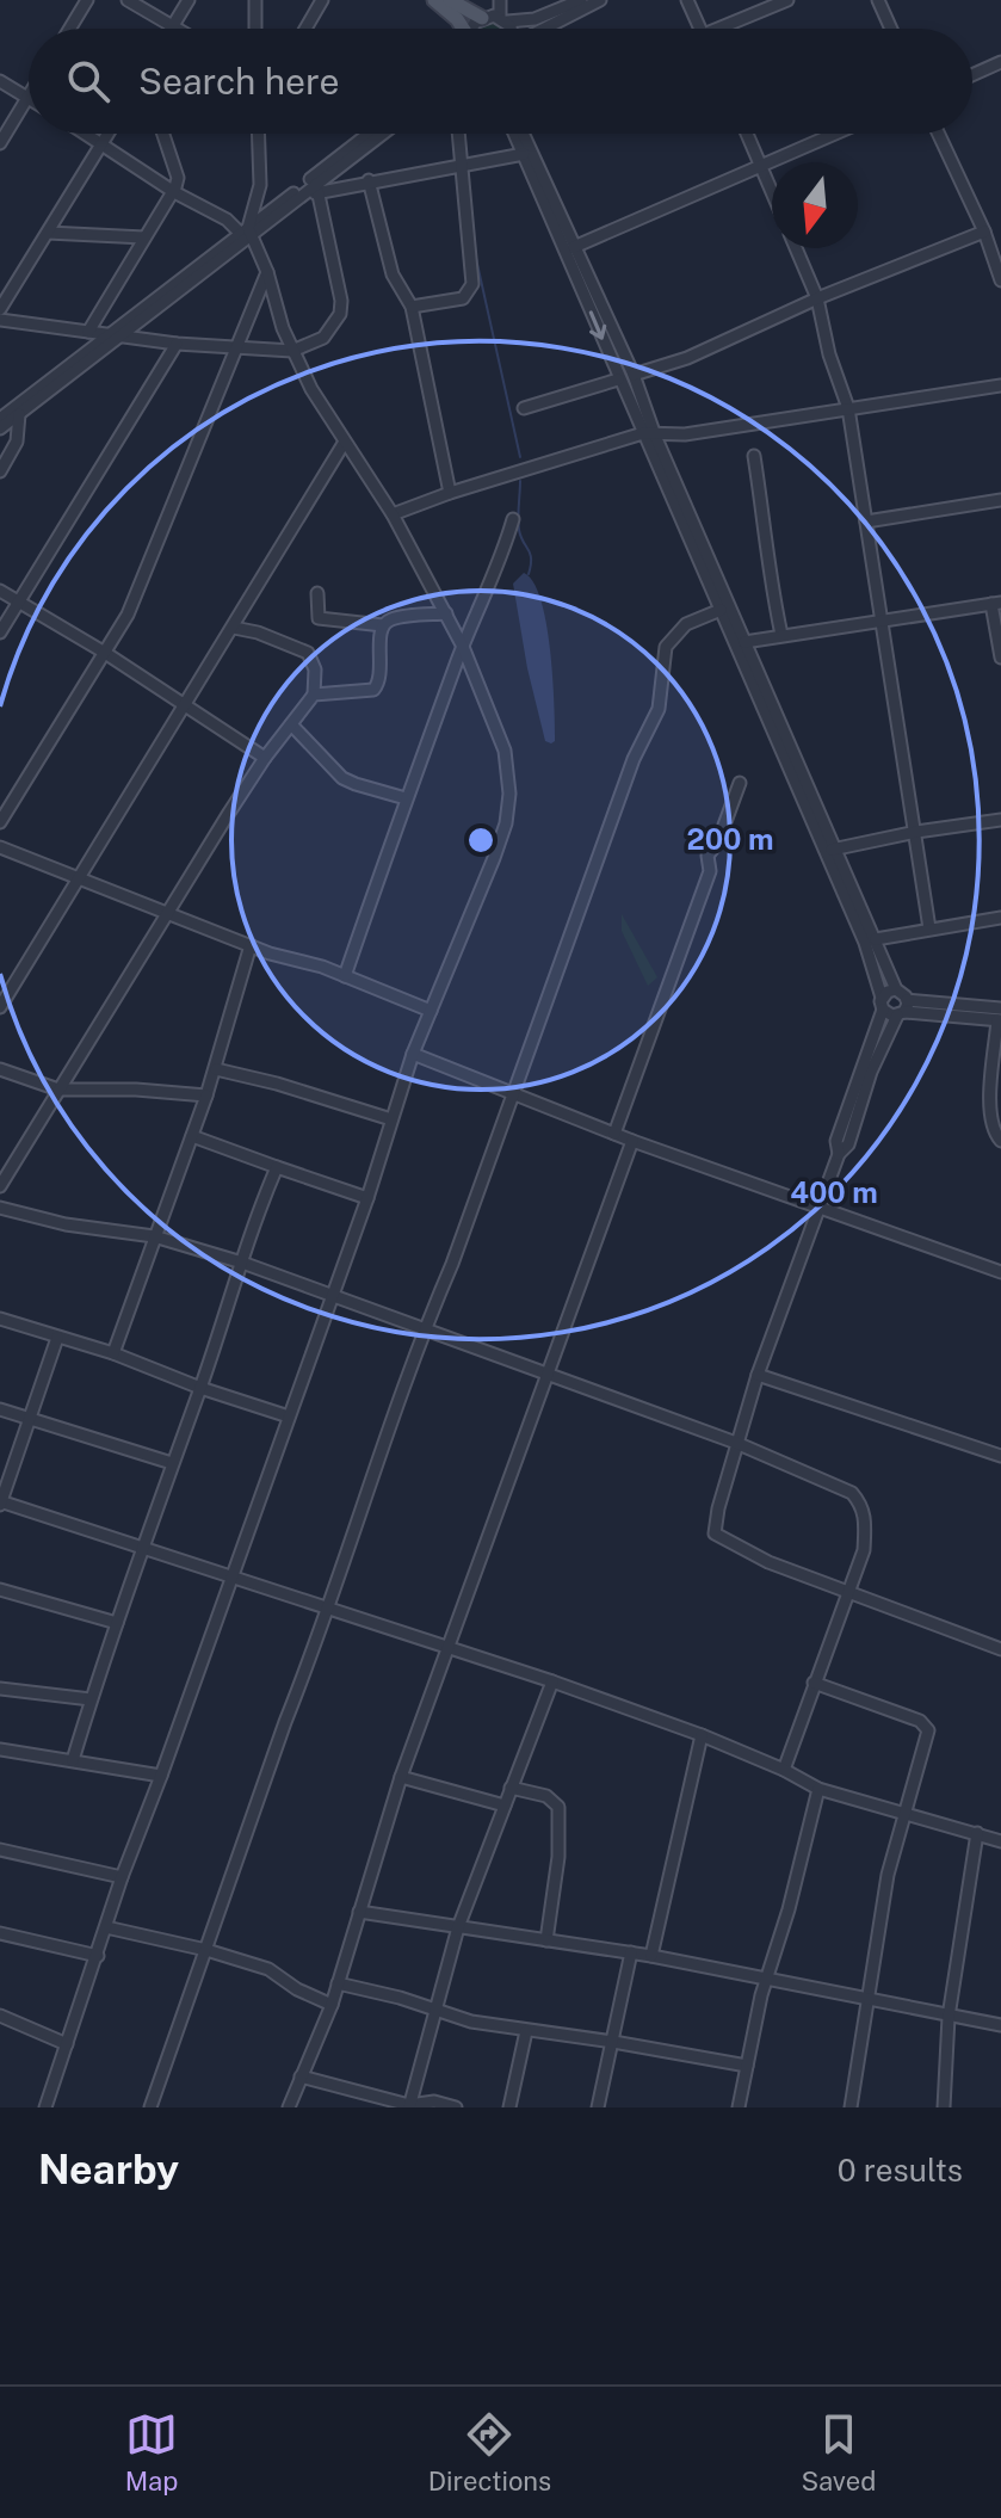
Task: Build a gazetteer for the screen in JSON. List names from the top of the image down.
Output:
{
  "north": "bottom",
  "page": {
    "search": "Search here",
    "heading": ["Nearby", "0 results"],
    "nav": ["Map", "Directions", "Saved"]
  },
  "rings": ["200 m", "400 m"]
}
